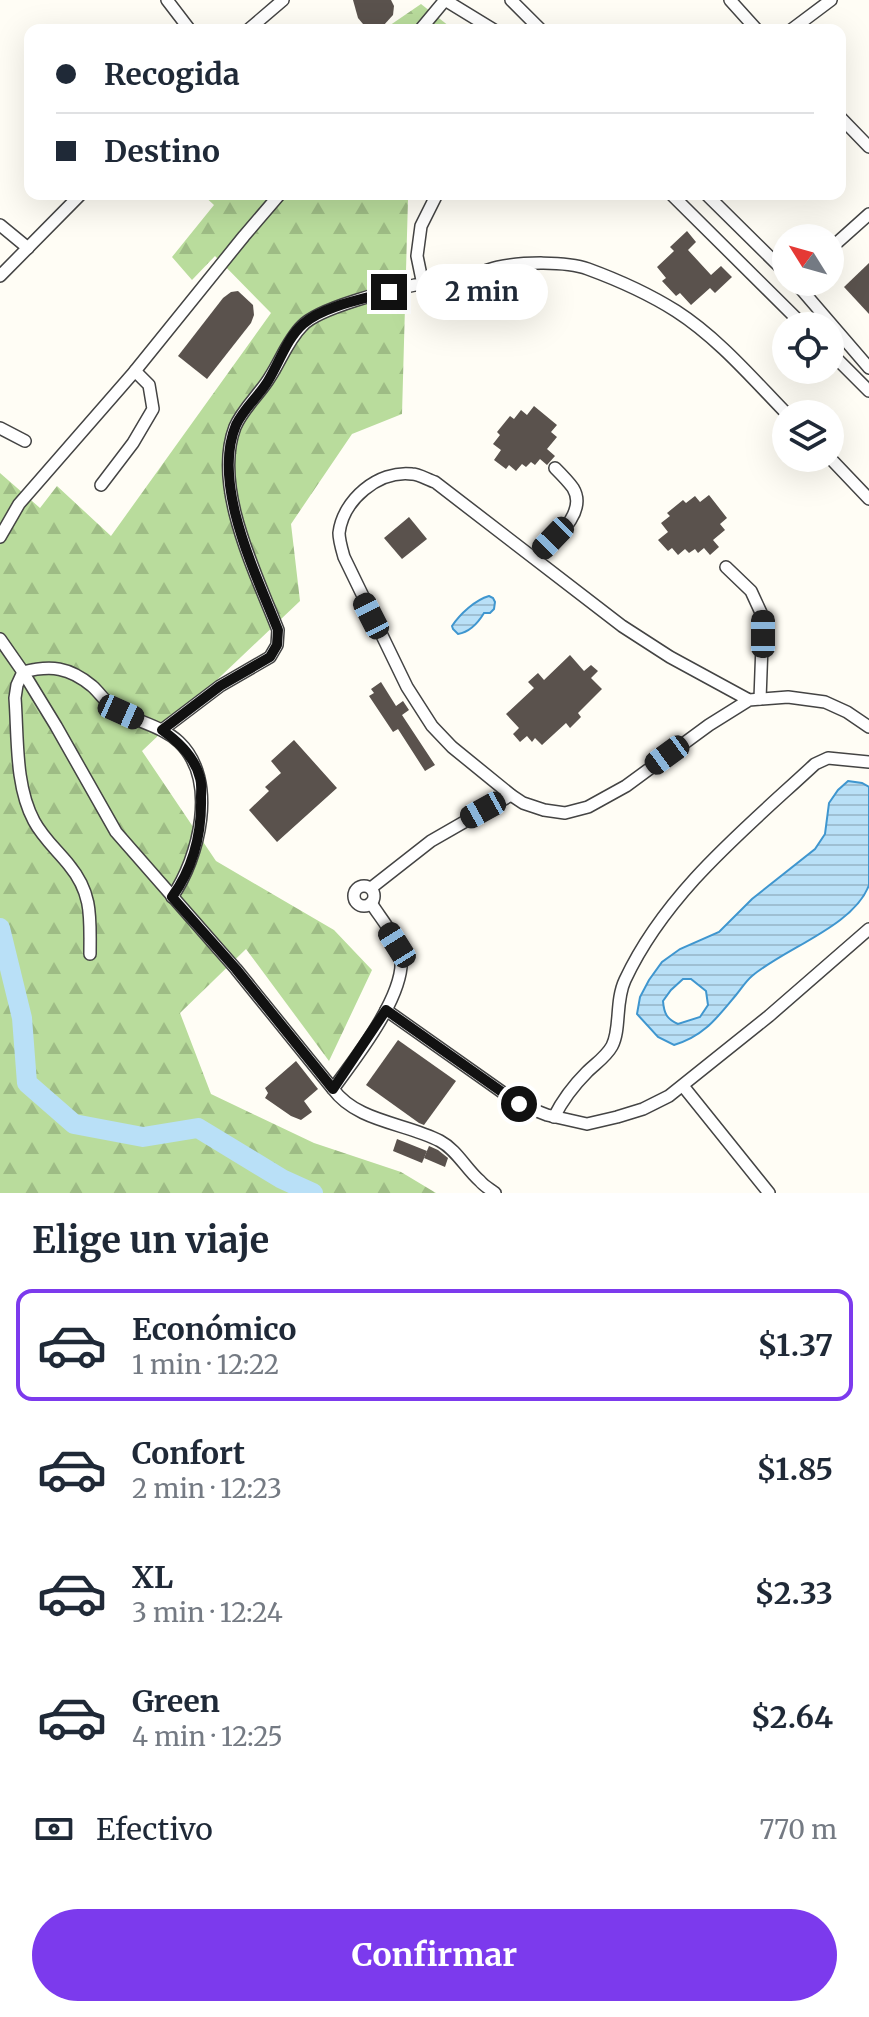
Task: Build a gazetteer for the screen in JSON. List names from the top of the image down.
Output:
{
  "north": "top left",
  "page": {
    "banner": ["Recogida", "Destino"],
    "bubble": "2 min",
    "heading": "Elige un viaje",
    "list": [
      {
        "name": "Económico",
        "note": "1 min · 12:22",
        "value": "$1.37"
      },
      {
        "name": "Confort",
        "note": "2 min · 12:23",
        "value": "$1.85"
      },
      {
        "name": "XL",
        "note": "3 min · 12:24",
        "value": "$2.33"
      },
      {
        "name": "Green",
        "note": "4 min · 12:25",
        "value": "$2.64"
      }
    ],
    "pay": ["Efectivo", "770 m"],
    "buttons": "Confirmar"
  }
}
